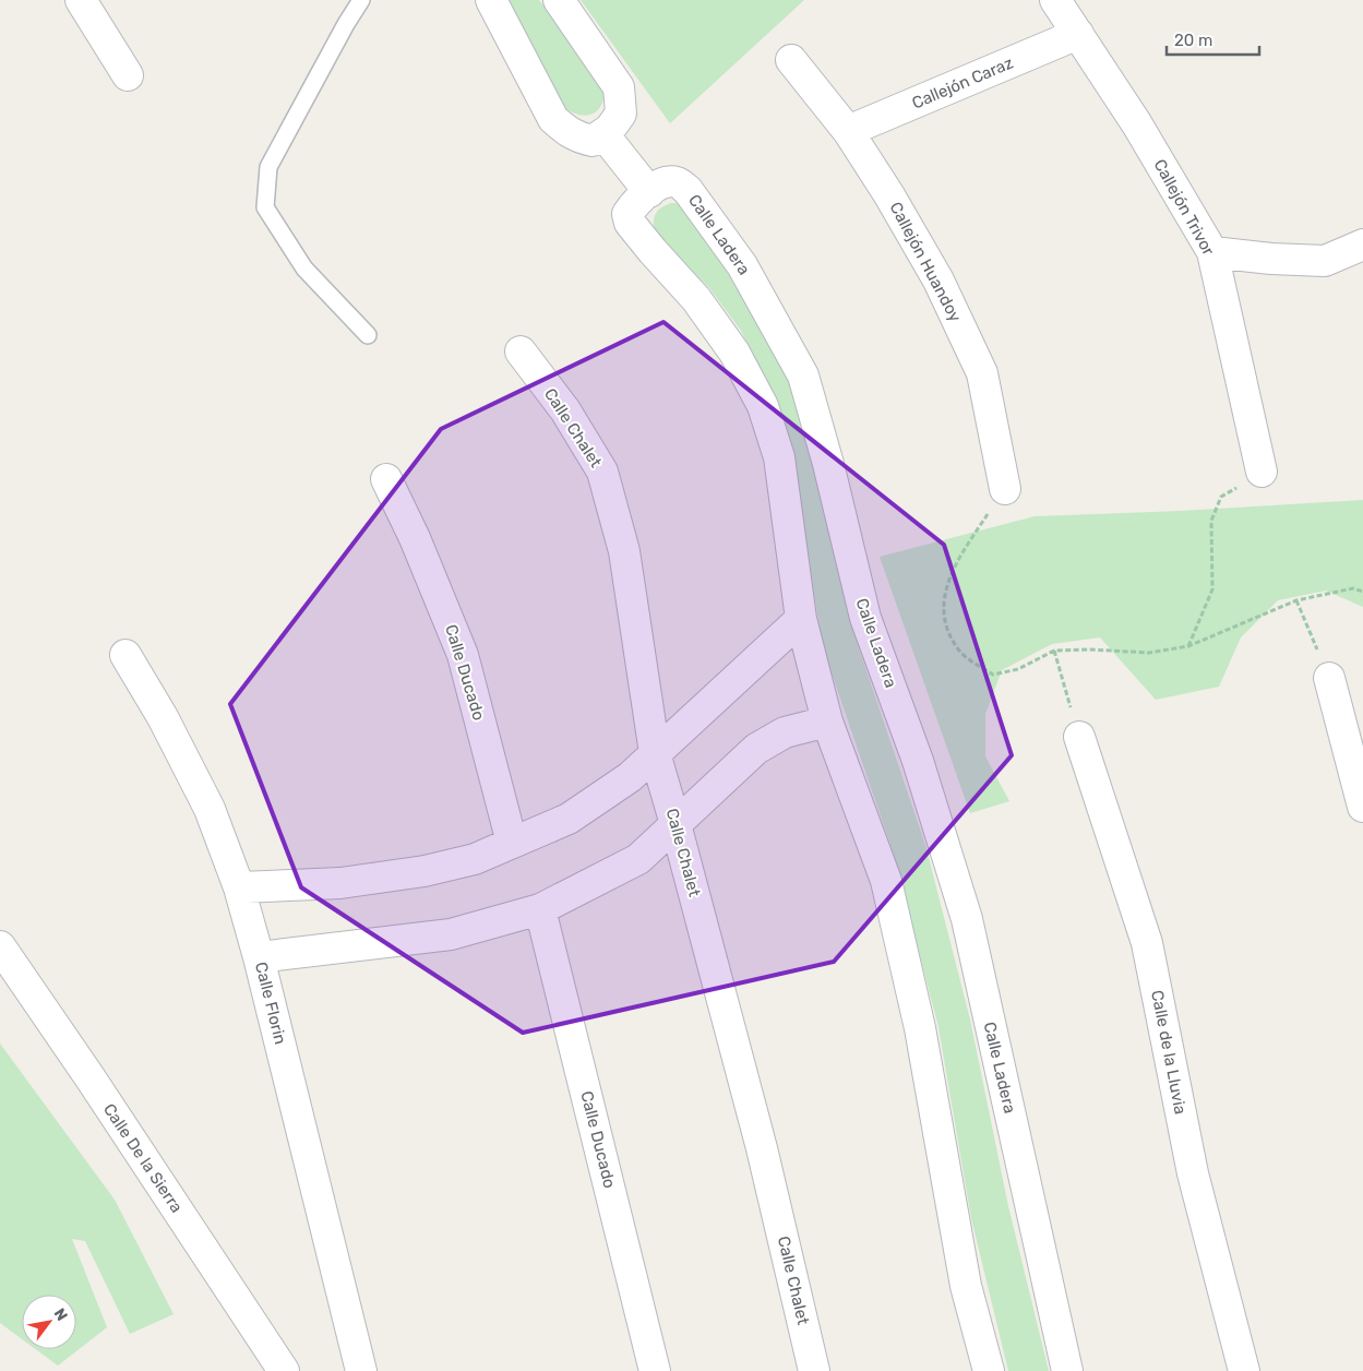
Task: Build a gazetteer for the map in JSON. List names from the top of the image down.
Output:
{
  "streets": {
    "street": [
      "Callejón Caraz",
      "Callejón Trivor",
      "Calle Ladera",
      "Callejón Huandoy",
      "Calle Chalet",
      "Calle Ducado",
      "Calle Florin",
      "Calle de la Lluvia",
      "Calle De la Sierra"
    ]
  },
  "crossings": [
    ["Callejón Caraz", "Callejón Trivor"],
    ["Callejón Caraz", "Callejón Huandoy"]
  ],
  "scale_bar": "20 m",
  "north": "top right"
}
